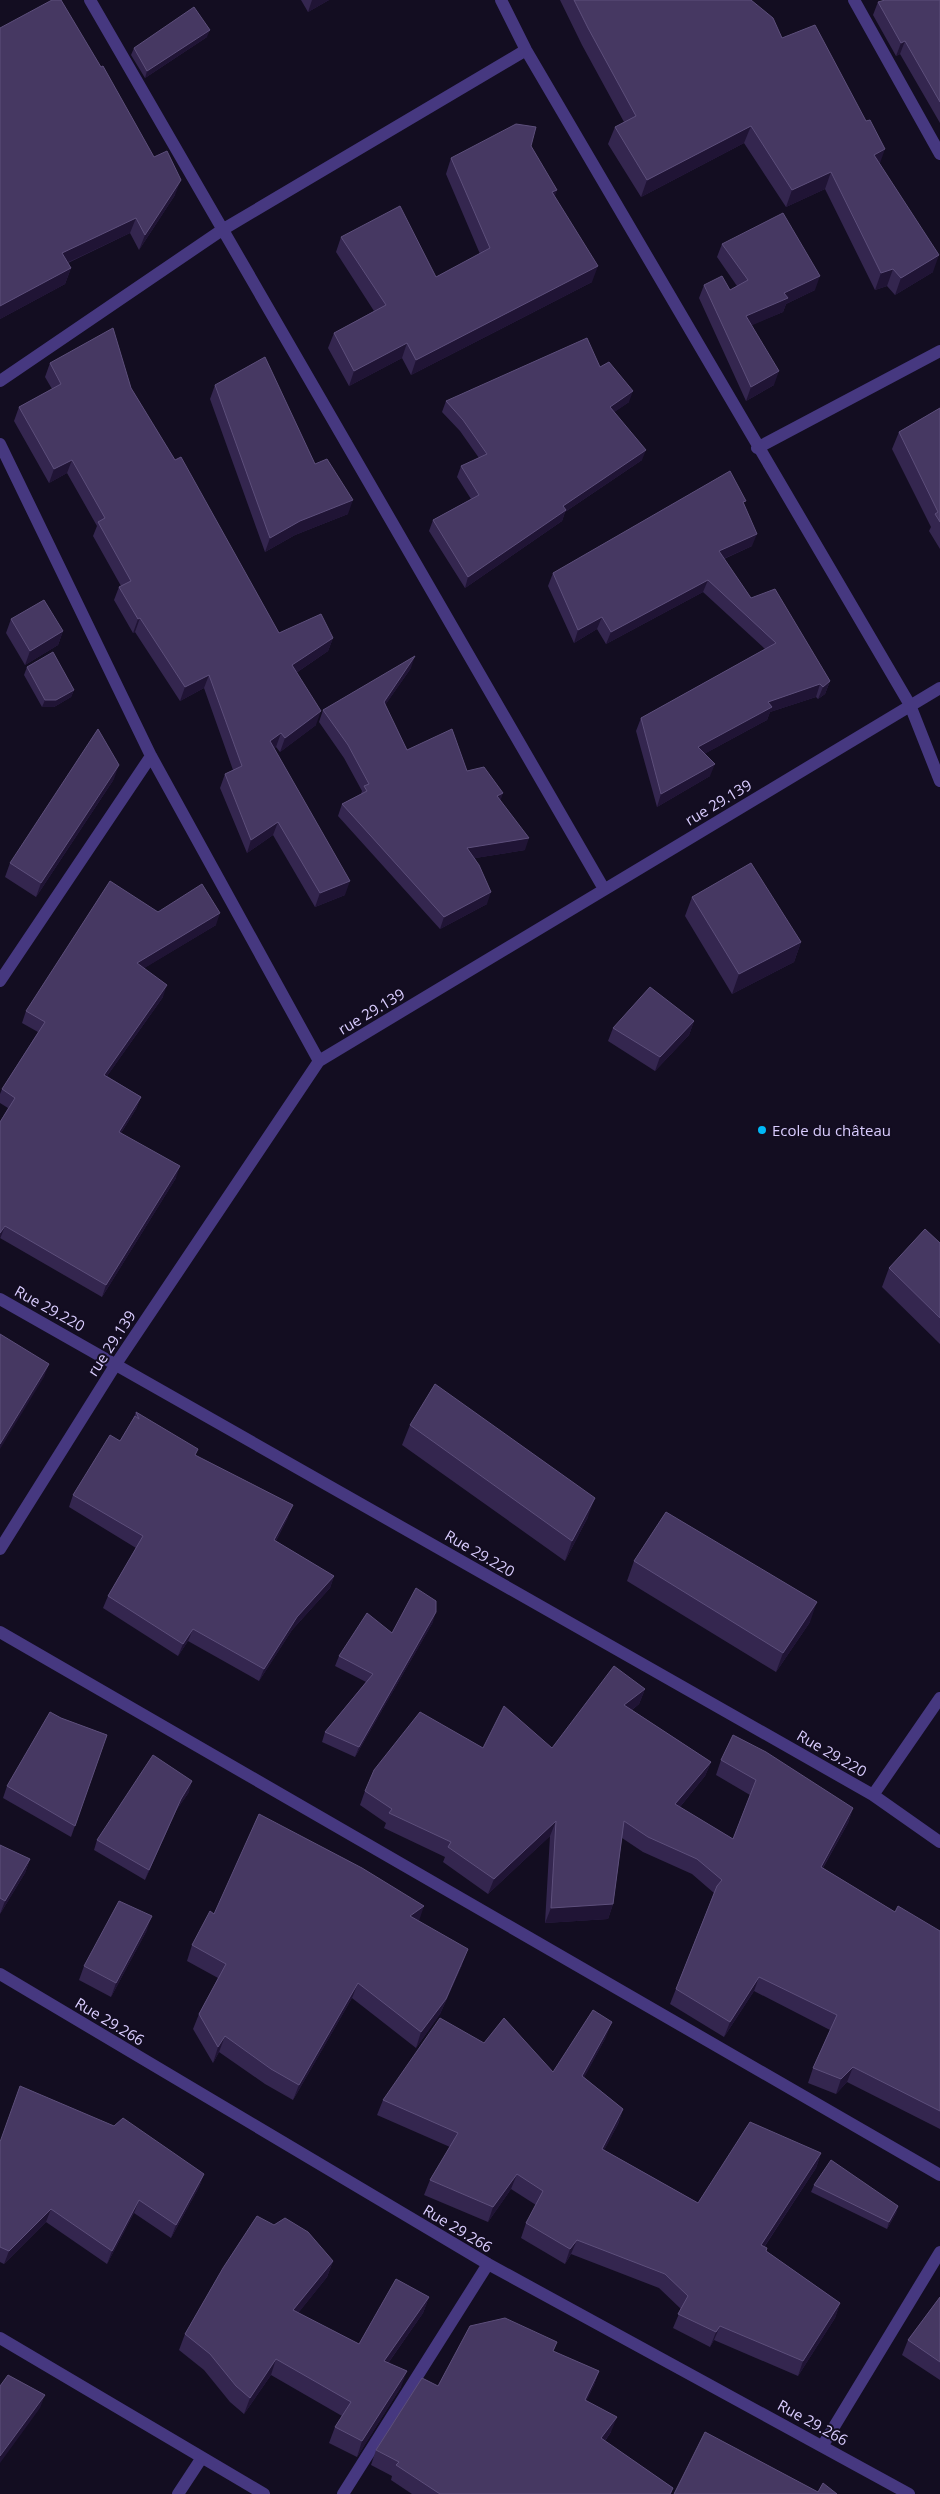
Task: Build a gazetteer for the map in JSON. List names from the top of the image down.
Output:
{
  "streets": {
    "street": ["rue 29.139", "Rue 29.220", "Rue 29.266"]
  },
  "crossings": [
    ["rue 29.139", "Rue 29.220"]
  ],
  "places": ["Ecole du château"]
}
